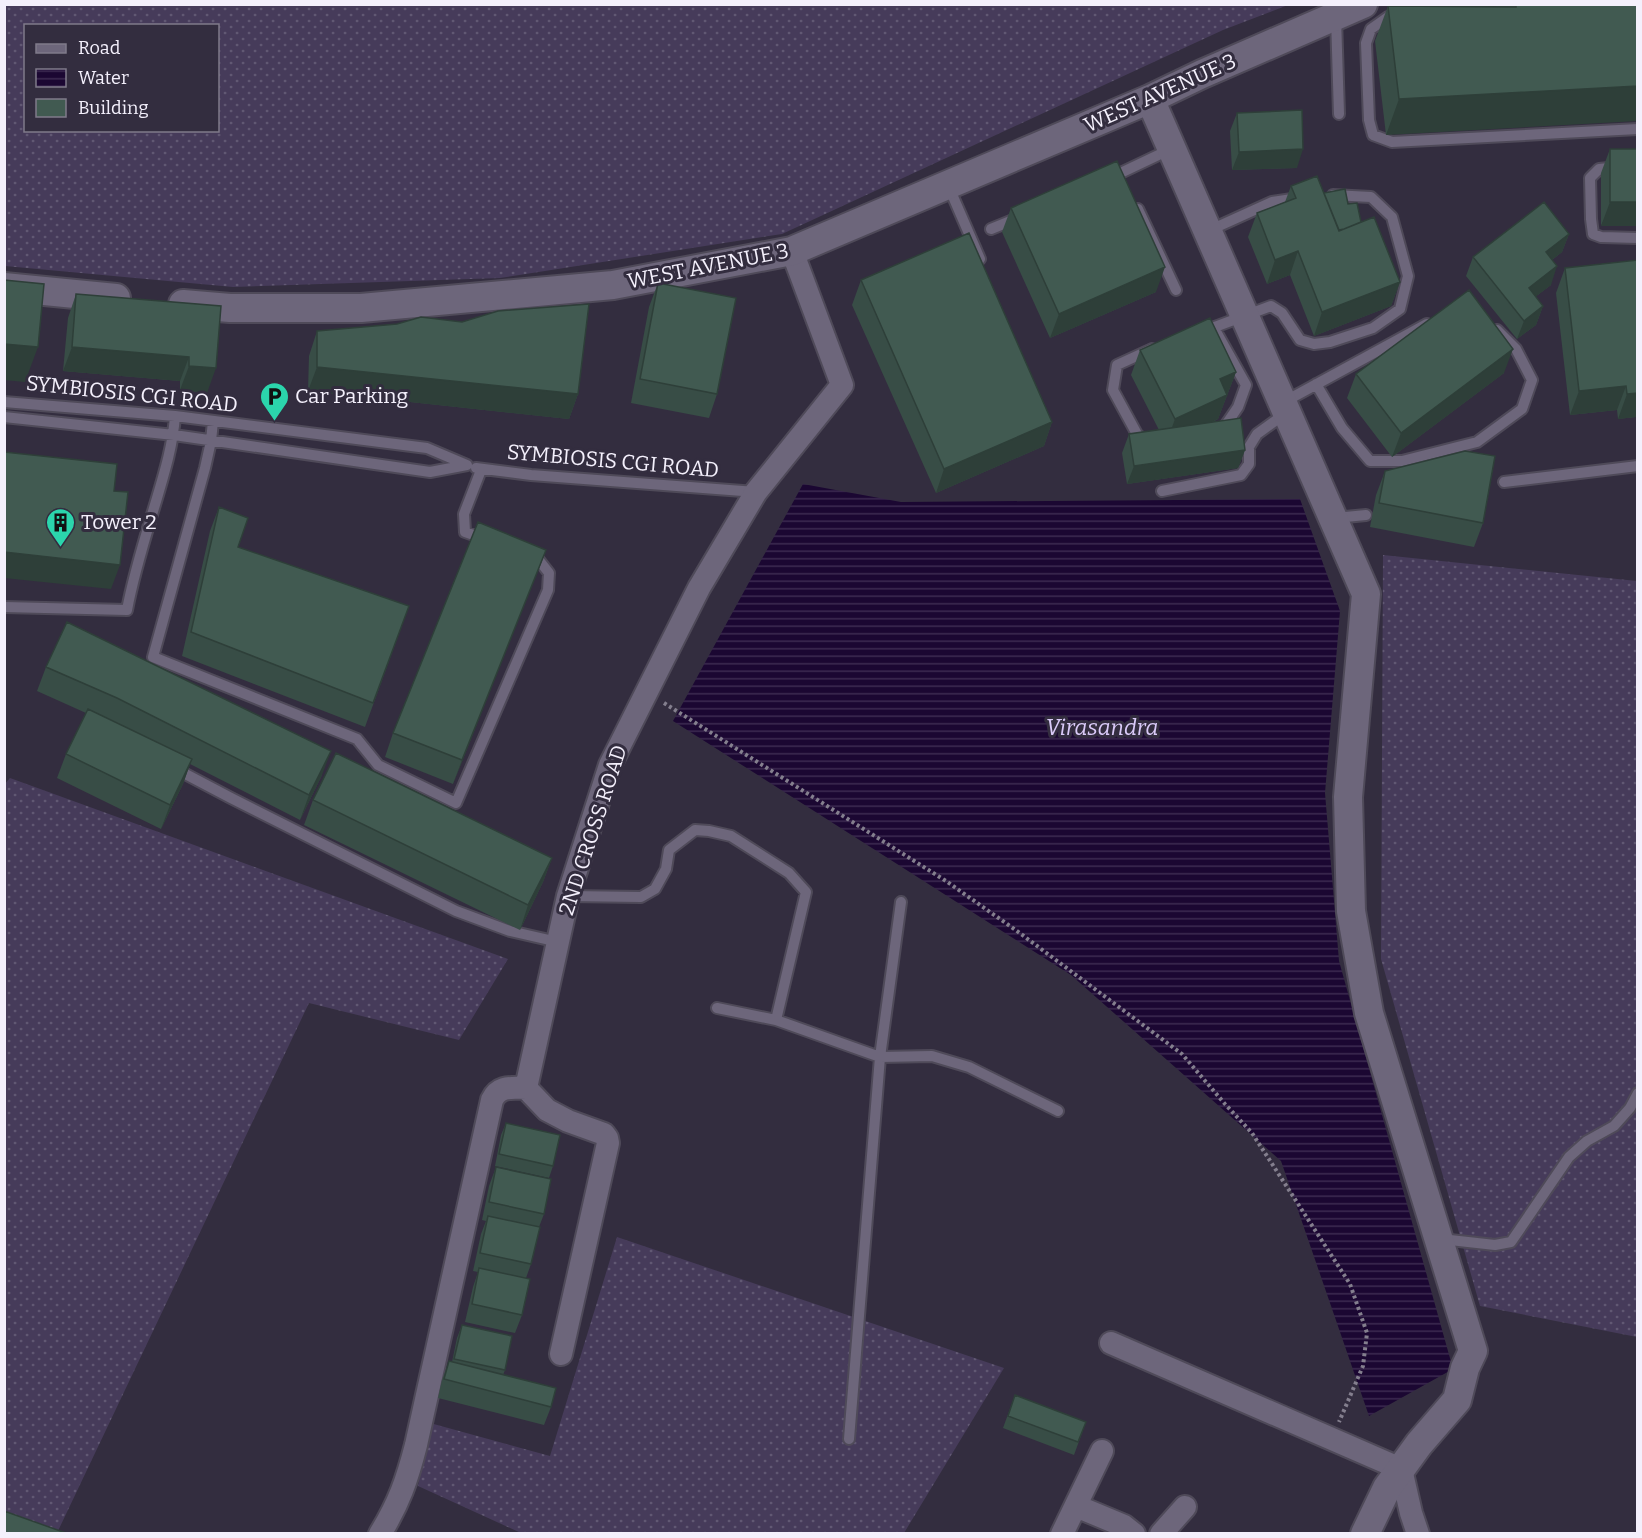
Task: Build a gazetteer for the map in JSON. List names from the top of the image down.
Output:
{
  "streets": {
    "street": ["WEST AVENUE 3", "2ND CROSS ROAD"],
    "lane": ["SYMBIOSIS CGI ROAD"]
  },
  "crossings": [
    ["WEST AVENUE 3", "2ND CROSS ROAD"],
    ["SYMBIOSIS CGI ROAD", "2ND CROSS ROAD"]
  ],
  "water": ["Virasandra"],
  "places": {
    "parking": ["Car Parking"],
    "building": ["Tower 2"]
  },
  "legend": ["Road", "Water", "Building"]
}
